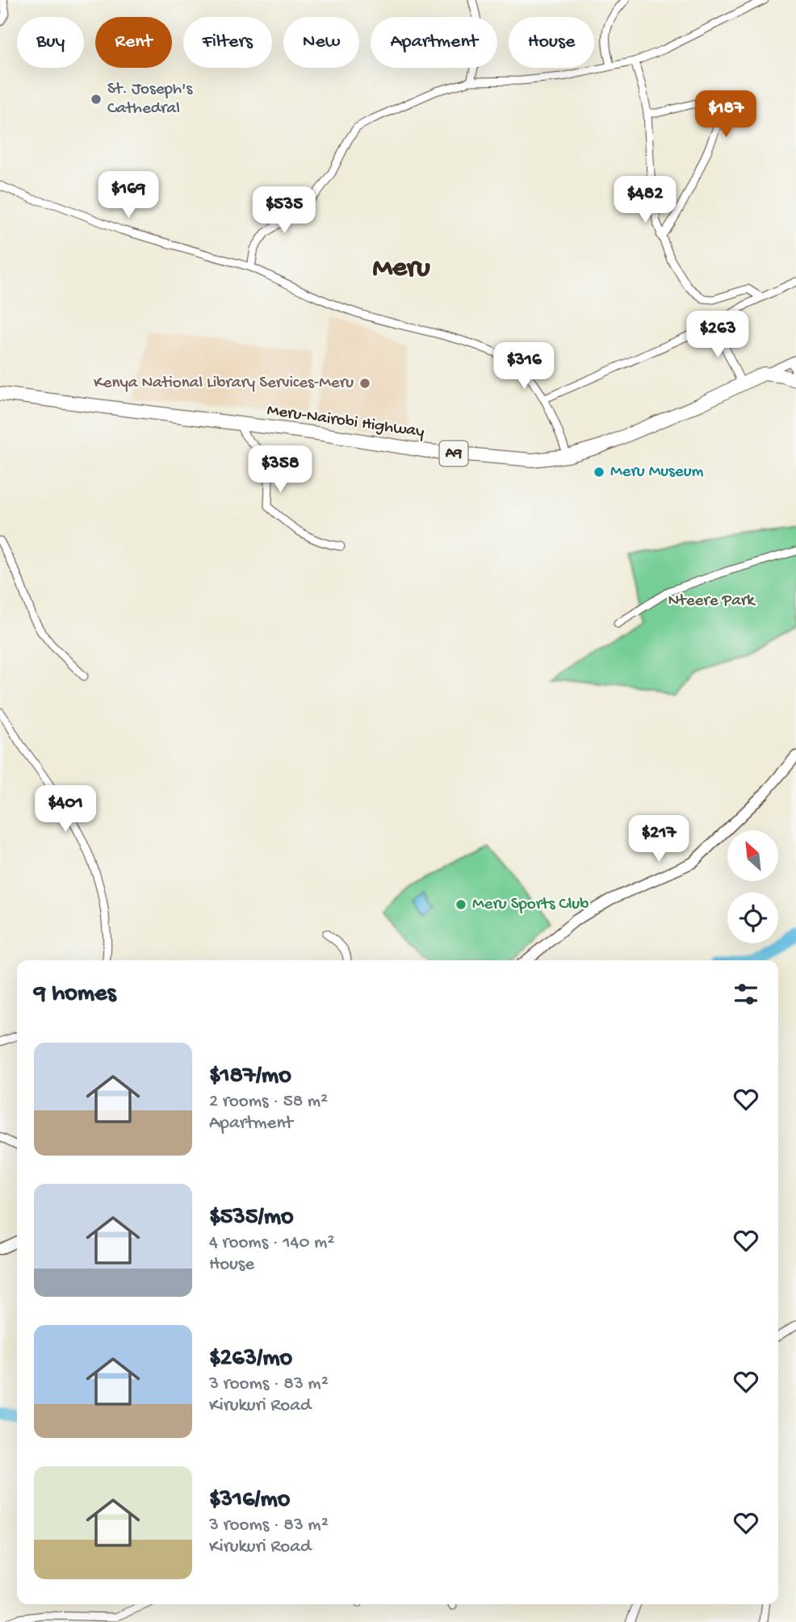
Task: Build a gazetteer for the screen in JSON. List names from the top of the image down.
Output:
{
  "streets": {
    "highway": ["Meru-Nairobi Highway", "A9"]
  },
  "districts": ["Meru"],
  "parks": ["Nteere Park"],
  "places": [
    "St. Joseph's Cathedral",
    "Kenya National Library Services-Meru",
    "Meru Museum",
    "Meru Sports Club"
  ],
  "north": "top left",
  "page": {
    "chip": [
      "Buy",
      "Rent",
      "Filters",
      "New",
      "Apartment",
      "House"
    ],
    "price": [
      "$187",
      "$169",
      "$482",
      "$535",
      "$263",
      "$316",
      "$358",
      "$401",
      "$217"
    ],
    "heading": "9 homes",
    "list": [
      {
        "name": "$187/mo",
        "note": "2 rooms · 58 m² · Apartment"
      },
      {
        "name": "$535/mo",
        "note": "4 rooms · 140 m² · House"
      },
      {
        "name": "$263/mo",
        "note": "3 rooms · 83 m² · Kirukuri Road"
      },
      {
        "name": "$316/mo",
        "note": "3 rooms · 83 m² · Kirukuri Road"
      }
    ]
  }
}
